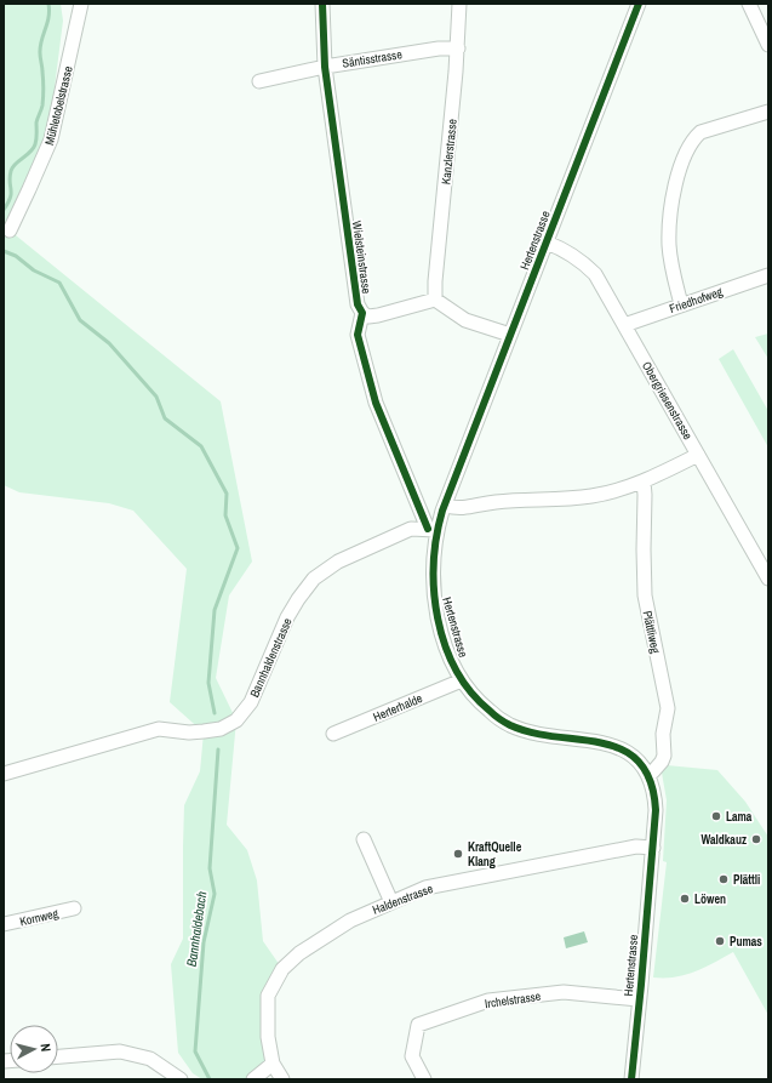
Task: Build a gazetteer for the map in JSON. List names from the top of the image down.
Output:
{
  "streets": {
    "street": [
      "Säntisstrasse",
      "Mühletobelstrasse",
      "Kanzlerstrasse",
      "Hertenstrasse",
      "Wielsteinstrasse",
      "Friedhofweg",
      "Obergriesenstrasse",
      "Plättliweg",
      "Bannhaldenstrasse",
      "Herterhalde",
      "Haldenstrasse",
      "Kornweg",
      "Irchelstrasse"
    ]
  },
  "crossings": [
    ["Säntisstrasse", "Kanzlerstrasse"],
    ["Säntisstrasse", "Wielsteinstrasse"],
    ["Hertenstrasse", "Wielsteinstrasse"],
    ["Hertenstrasse", "Obergriesenstrasse"],
    ["Hertenstrasse", "Plättliweg"],
    ["Hertenstrasse", "Bannhaldenstrasse"],
    ["Hertenstrasse", "Herterhalde"],
    ["Hertenstrasse", "Haldenstrasse"],
    ["Hertenstrasse", "Irchelstrasse"],
    ["Wielsteinstrasse", "Bannhaldenstrasse"],
    ["Friedhofweg", "Obergriesenstrasse"]
  ],
  "water": ["Bannhaldebach"],
  "places": [
    "Lama",
    "Waldkauz",
    "KraftQuelle Klang",
    "Plättli",
    "Löwen",
    "Pumas"
  ],
  "north": "right"
}
